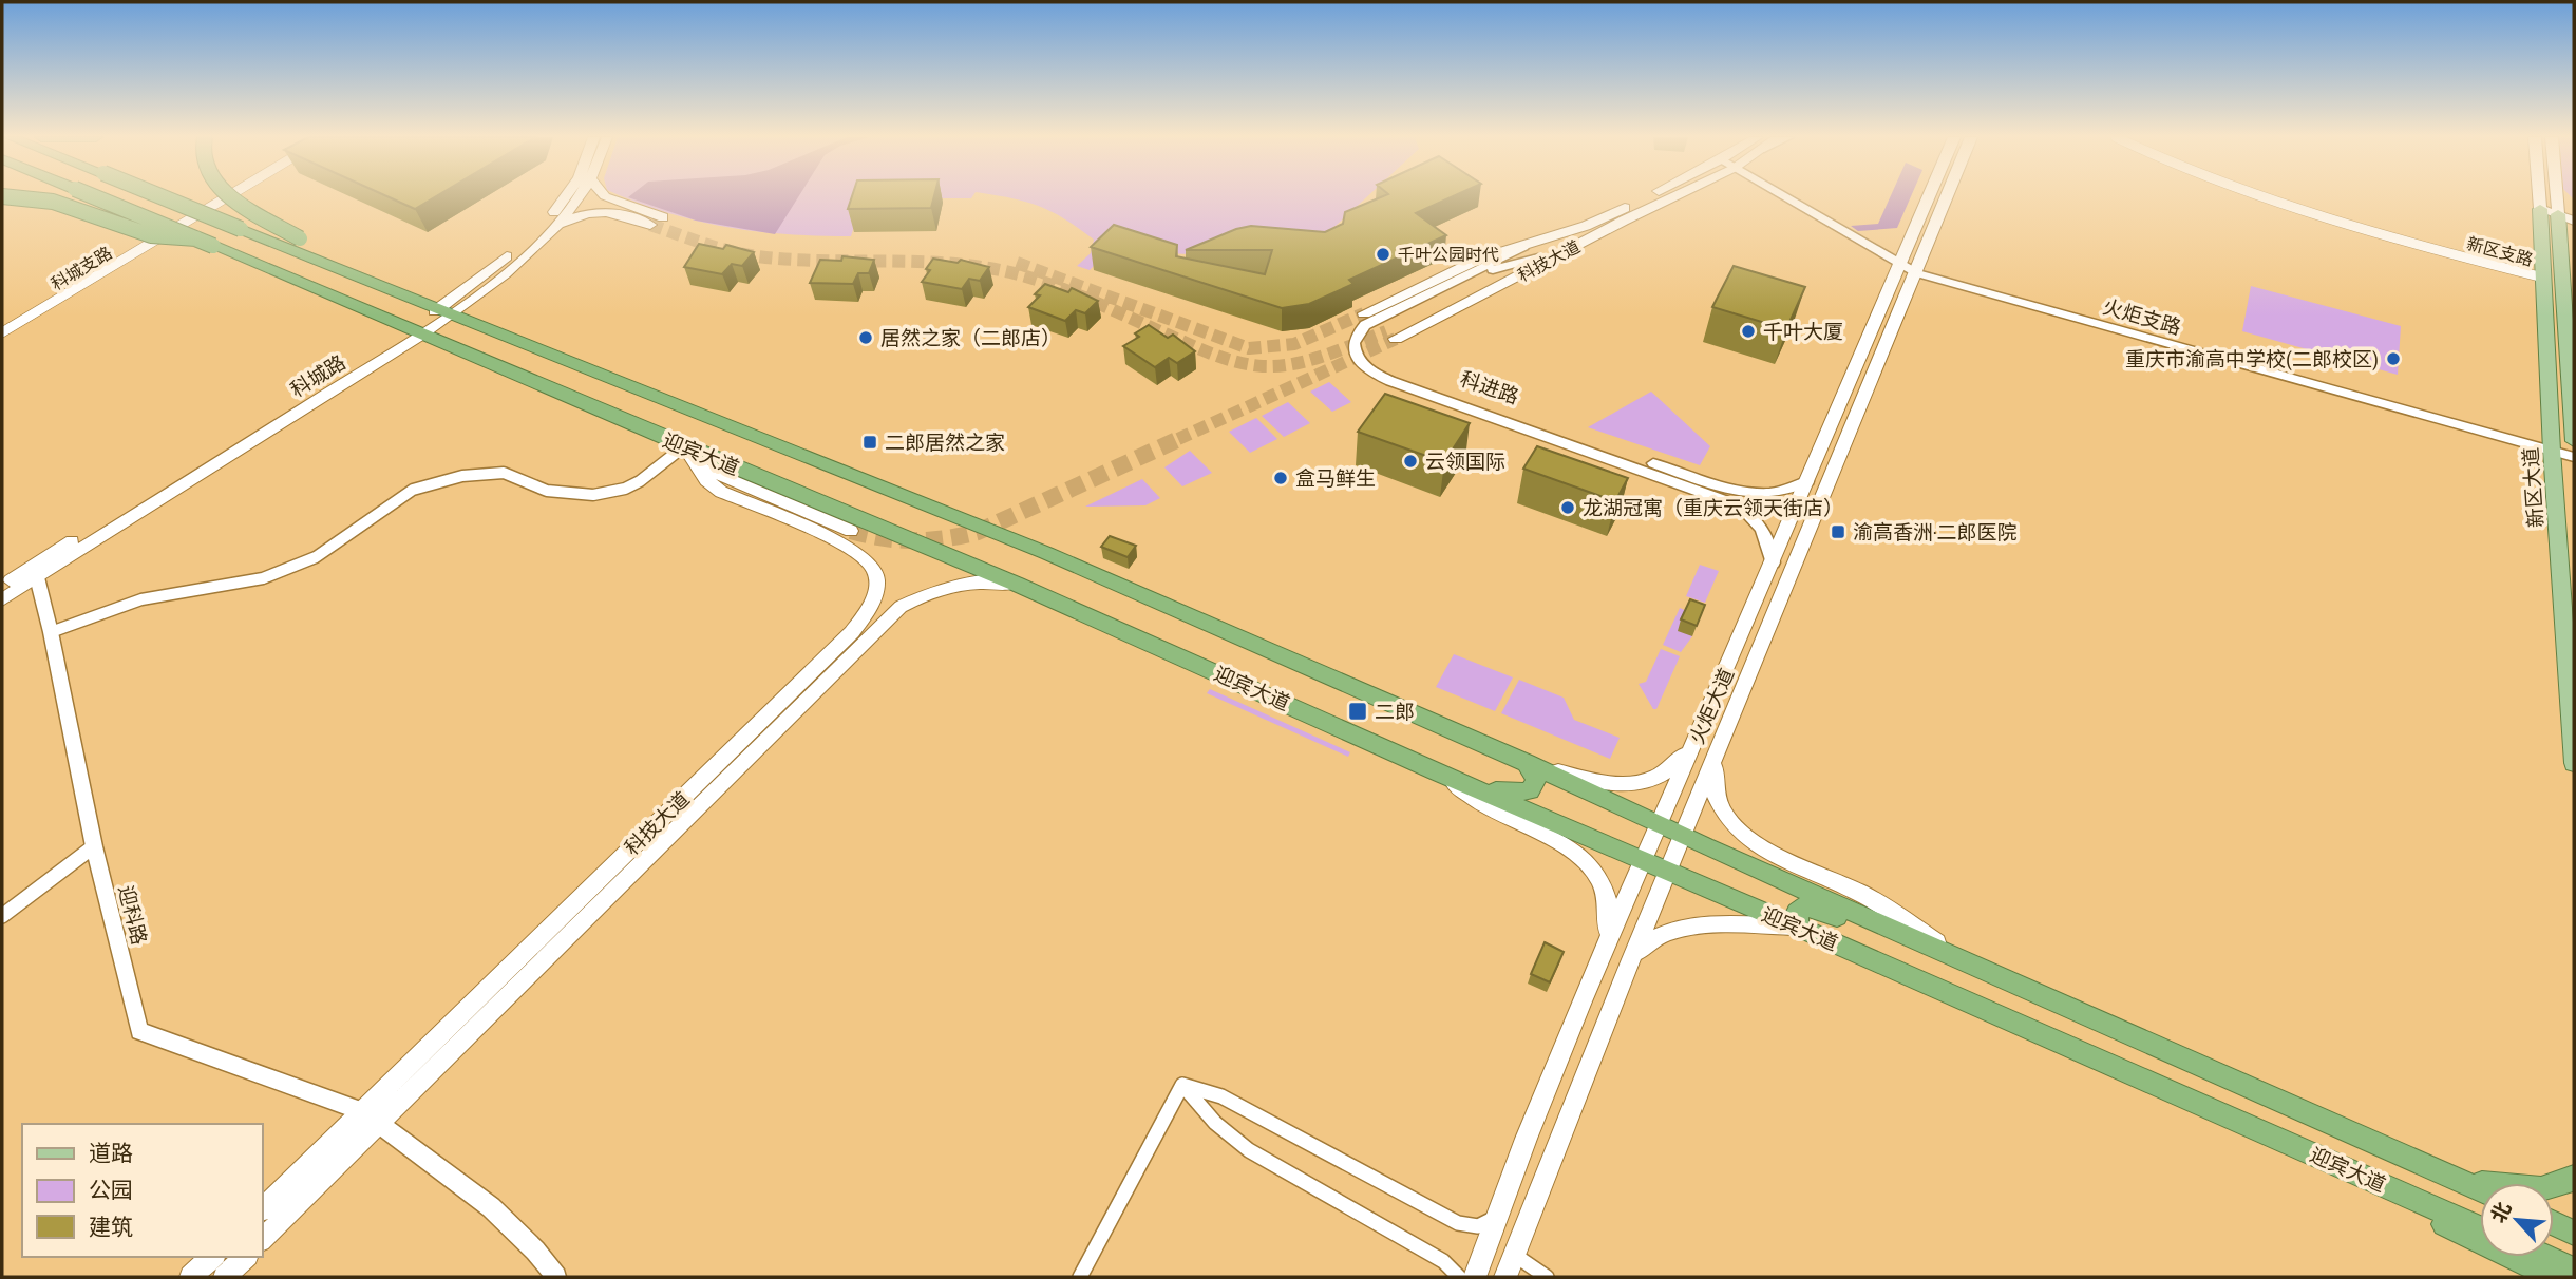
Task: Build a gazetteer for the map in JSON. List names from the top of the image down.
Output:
{
  "streets": {
    "highway": ["迎宾大道"],
    "main road": [
      "科技大道",
      "科城路",
      "新区大道",
      "火炬大道"
    ],
    "street": [
      "新区支路",
      "科城支路",
      "火炬支路",
      "科进路",
      "迎科路"
    ]
  },
  "crossings": [
    ["新区支路", "新区大道"],
    ["科技大道", "科进路"],
    ["科技大道", "迎宾大道"],
    ["科技大道", "迎科路"],
    ["火炬支路", "新区大道"],
    ["火炬支路", "火炬大道"],
    ["科城路", "迎宾大道"],
    ["科城路", "迎科路"],
    ["科进路", "火炬大道"],
    ["迎宾大道", "火炬大道"]
  ],
  "places": {
    "other": [
      "千叶公园时代",
      "千叶大厦",
      "居然之家（二郎店）",
      "重庆市渝高中学校(二郎校区)",
      "云领国际",
      "盒马鲜生",
      "龙湖冠寓（重庆云领天街店）"
    ],
    "transit": ["二郎居然之家", "渝高香洲‧二郎医院", "二郎"]
  },
  "legend": ["道路", "公园", "建筑"],
  "north": "top left"
}
